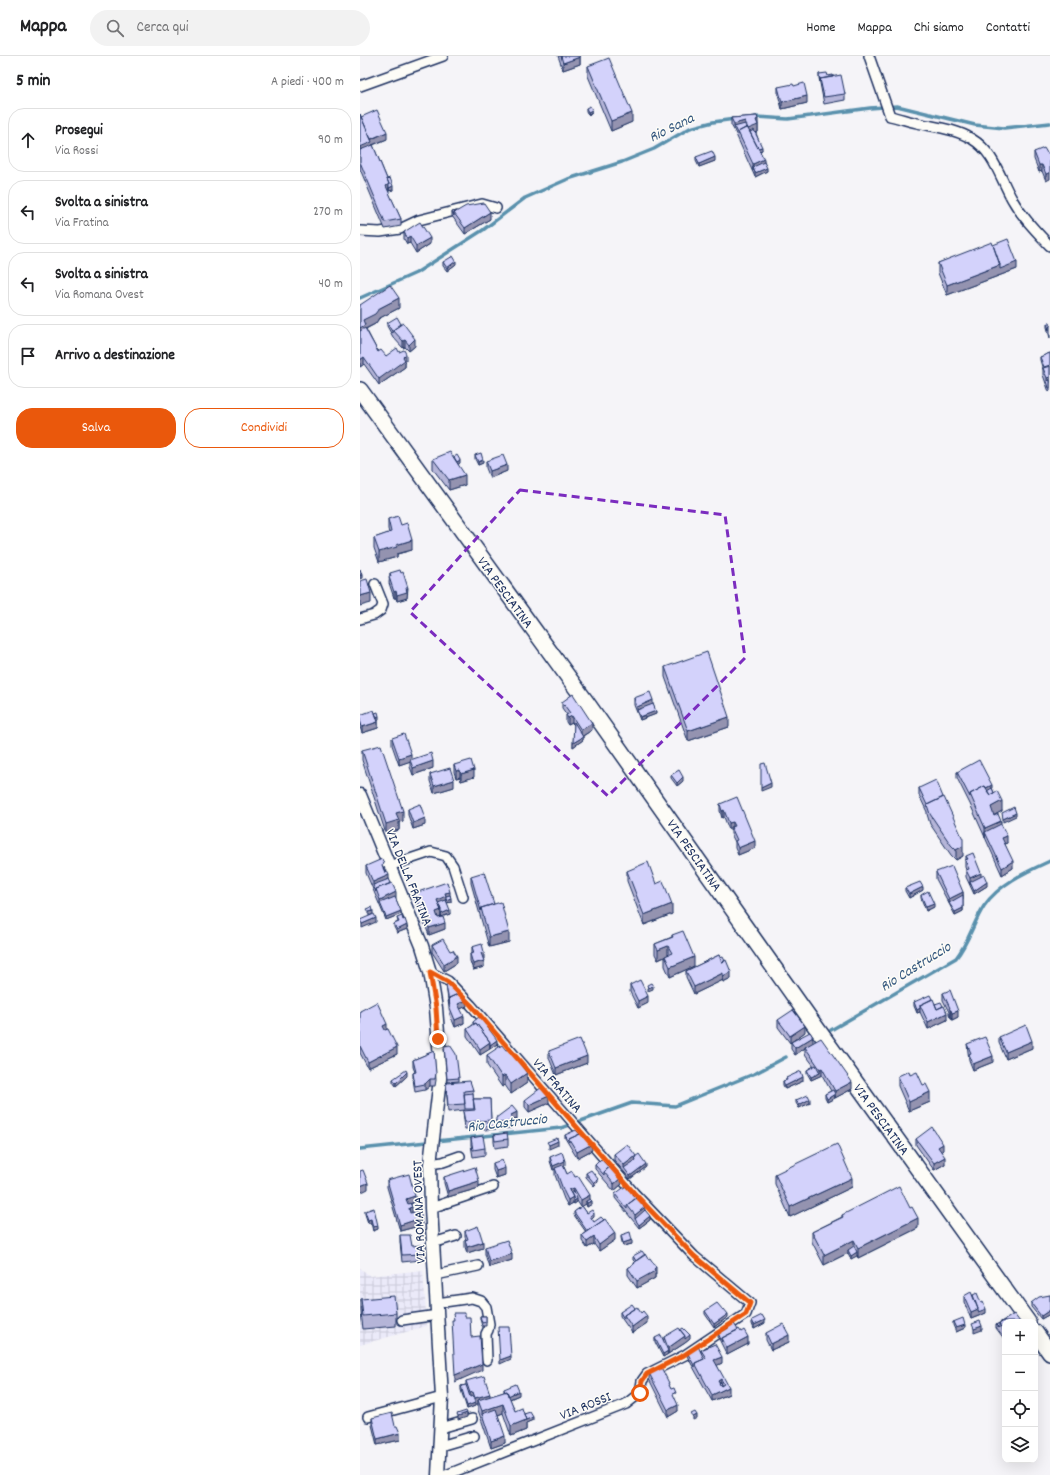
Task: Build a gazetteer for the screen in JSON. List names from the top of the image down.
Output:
{
  "streets": {
    "main road": ["VIA PESCIATINA"],
    "street": [
      "VIA DELLA FRATINA",
      "VIA FRATINA",
      "VIA ROMANA OVEST",
      "VIA ROSSI"
    ]
  },
  "crossings": [
    ["VIA DELLA FRATINA", "VIA FRATINA"],
    ["VIA DELLA FRATINA", "VIA ROMANA OVEST"],
    ["VIA FRATINA", "VIA ROMANA OVEST"],
    ["VIA FRATINA", "VIA ROSSI"]
  ],
  "water": ["Rio Sana", "Rio Castruccio"],
  "page": {
    "header": "Mappa",
    "search": "Cerca qui",
    "nav": [
      "Home",
      "Mappa",
      "Chi siamo",
      "Contatti"
    ],
    "heading": ["5 min", "A piedi · 400 m"],
    "list": [
      ["Prosegui", "Via Rossi", "90 m"],
      ["Svolta a sinistra", "Via Fratina", "270 m"],
      ["Svolta a sinistra", "Via Romana Ovest", "40 m"],
      "Arrivo a destinazione"
    ],
    "buttons": ["Salva", "Condividi"],
    "map_buttons": ["+", "−"]
  }
}
